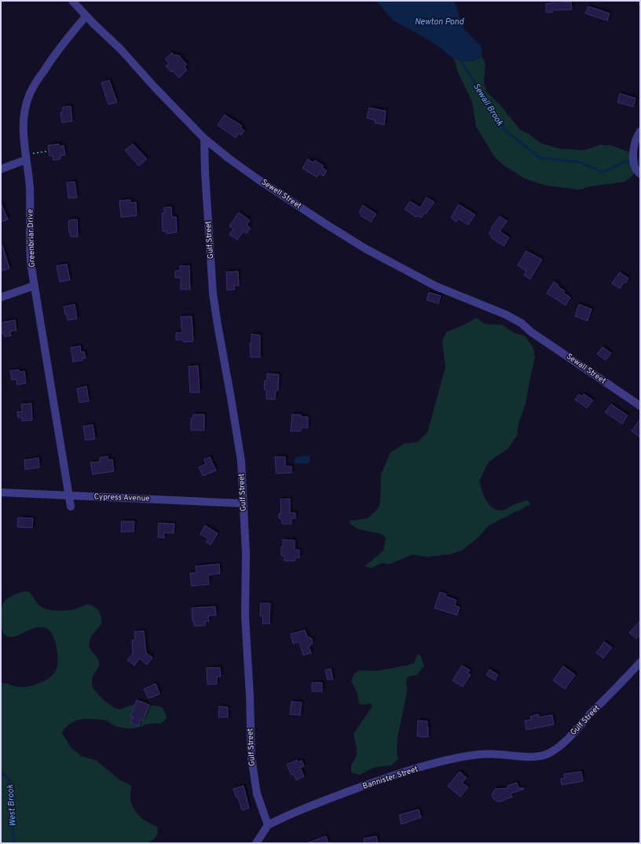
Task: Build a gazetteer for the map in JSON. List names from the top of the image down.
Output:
{
  "streets": {
    "street": [
      "Sewell Street",
      "Greenbriar Drive",
      "Gulf Street",
      "Sewall Street",
      "Cypress Avenue",
      "Bannister Street"
    ]
  },
  "crossings": [
    ["Sewell Street", "Greenbriar Drive"],
    ["Sewell Street", "Gulf Street"],
    ["Sewell Street", "Sewall Street"],
    ["Greenbriar Drive", "Cypress Avenue"],
    ["Gulf Street", "Cypress Avenue"],
    ["Gulf Street", "Bannister Street"]
  ],
  "water": ["Newton Pond", "Sewall Brook", "West Brook"]
}
